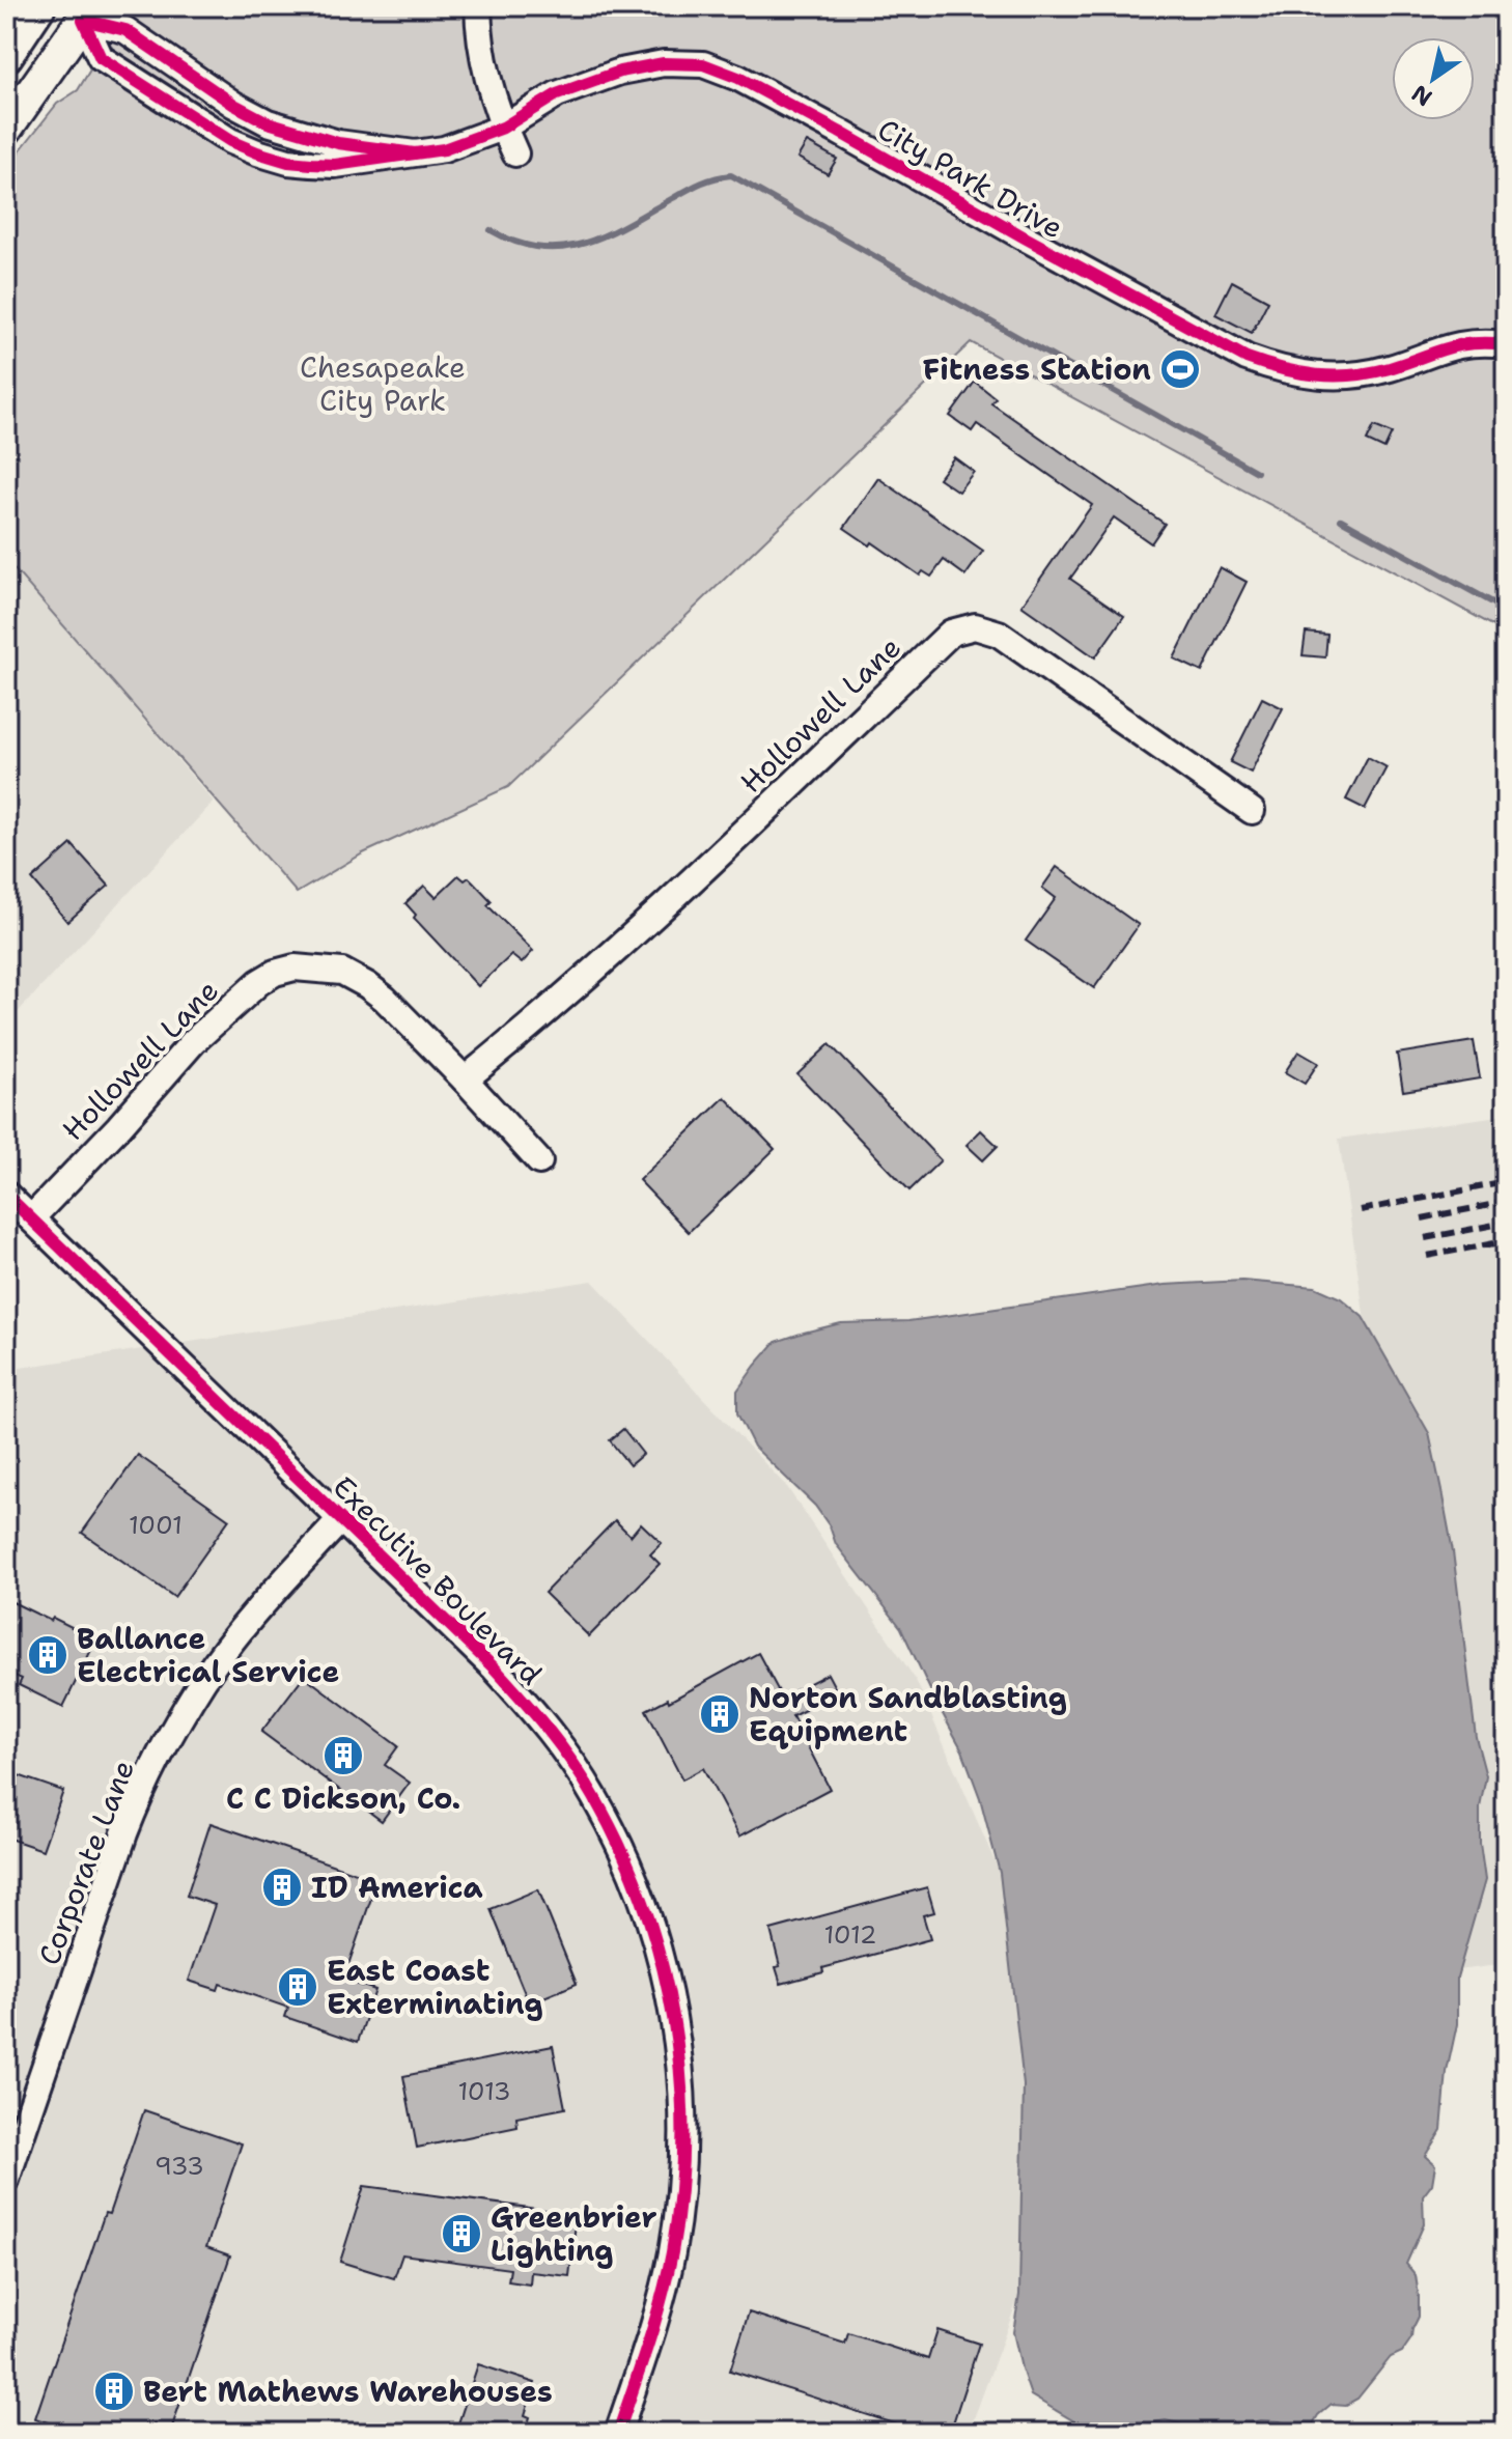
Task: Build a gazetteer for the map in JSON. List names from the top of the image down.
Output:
{
  "streets": {
    "street": [
      "City Park Drive",
      "Hollowell Lane",
      "Executive Boulevard",
      "Corporate Lane"
    ]
  },
  "crossings": [
    ["Hollowell Lane", "Executive Boulevard"],
    ["Executive Boulevard", "Corporate Lane"]
  ],
  "parks": ["Chesapeake City Park"],
  "places": {
    "sports": ["Fitness Station"],
    "building": [
      "Ballance Electrical Service",
      "Norton Sandblasting Equipment",
      "C C Dickson, Co.",
      "ID America",
      "East Coast Exterminating",
      "Greenbrier Lighting",
      "Bert Mathews Warehouses"
    ]
  },
  "house_numbers": [
    "1001",
    "1012",
    "1013",
    "933"
  ],
  "north": "bottom left"
}
